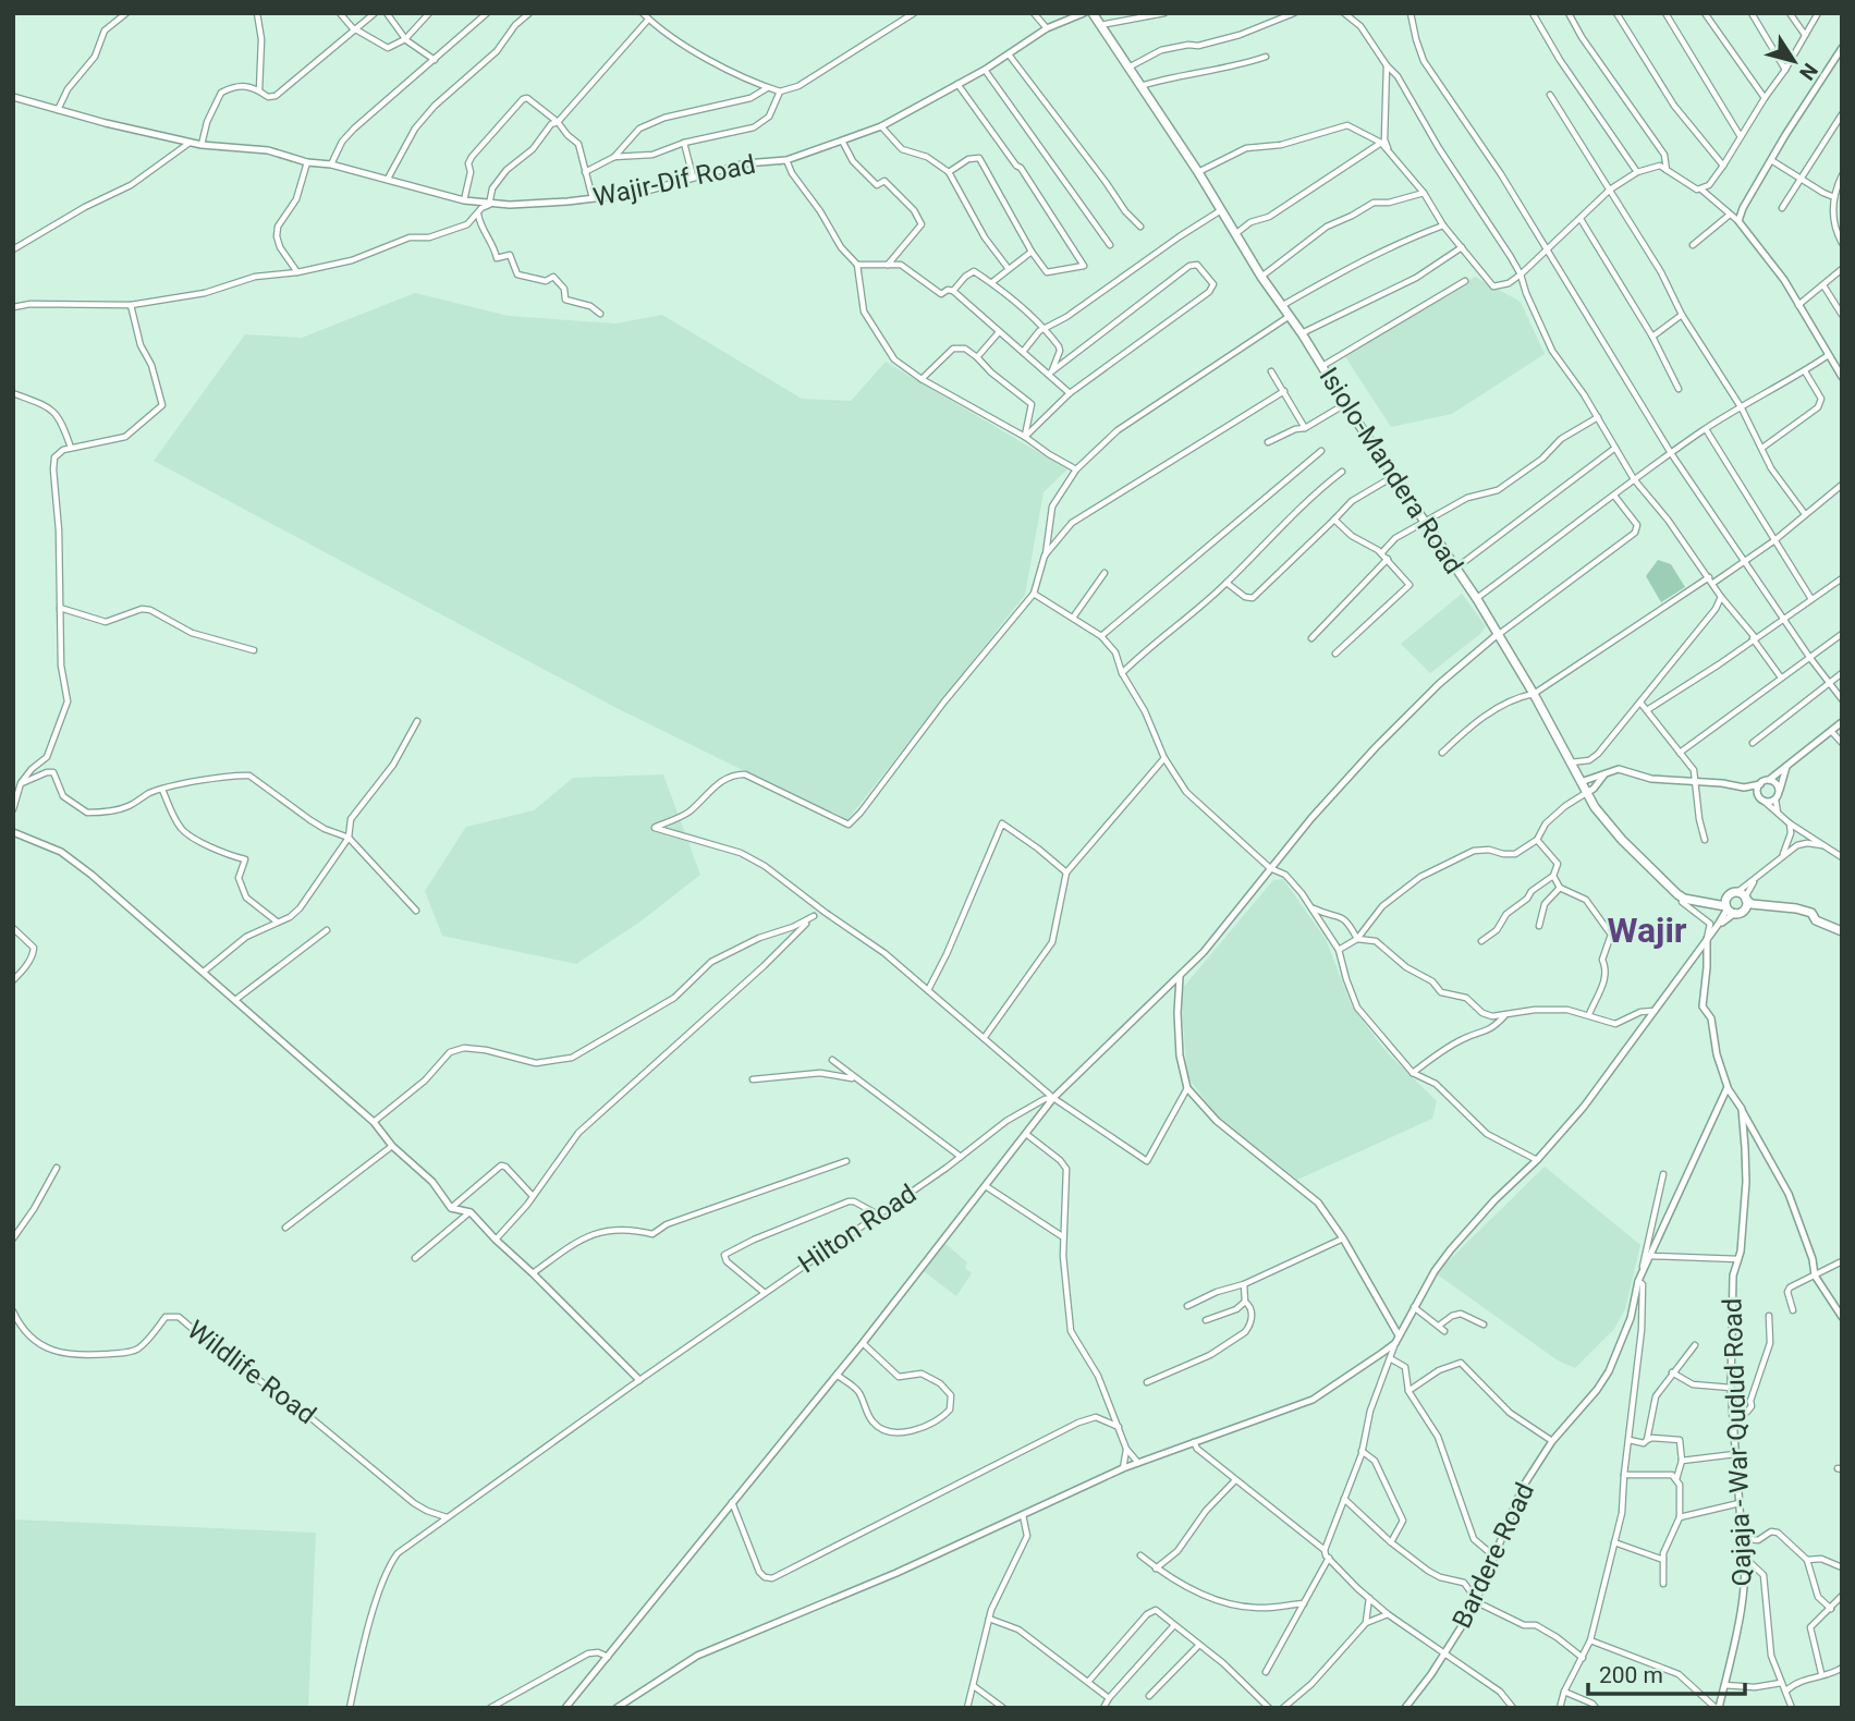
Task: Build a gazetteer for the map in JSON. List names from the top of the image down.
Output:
{
  "streets": {
    "highway": ["Isiolo-Mandera Road"],
    "street": [
      "Wajir-Dif Road",
      "Hilton Road",
      "Wildlife Road",
      "Qajaja - War Qudud Road",
      "Bardere Road"
    ]
  },
  "crossings": [
    ["Hilton Road", "Wildlife Road"],
    ["Qajaja - War Qudud Road", "Bardere Road"]
  ],
  "districts": ["Wajir"],
  "scale_bar": "200 m",
  "north": "bottom right"
}
